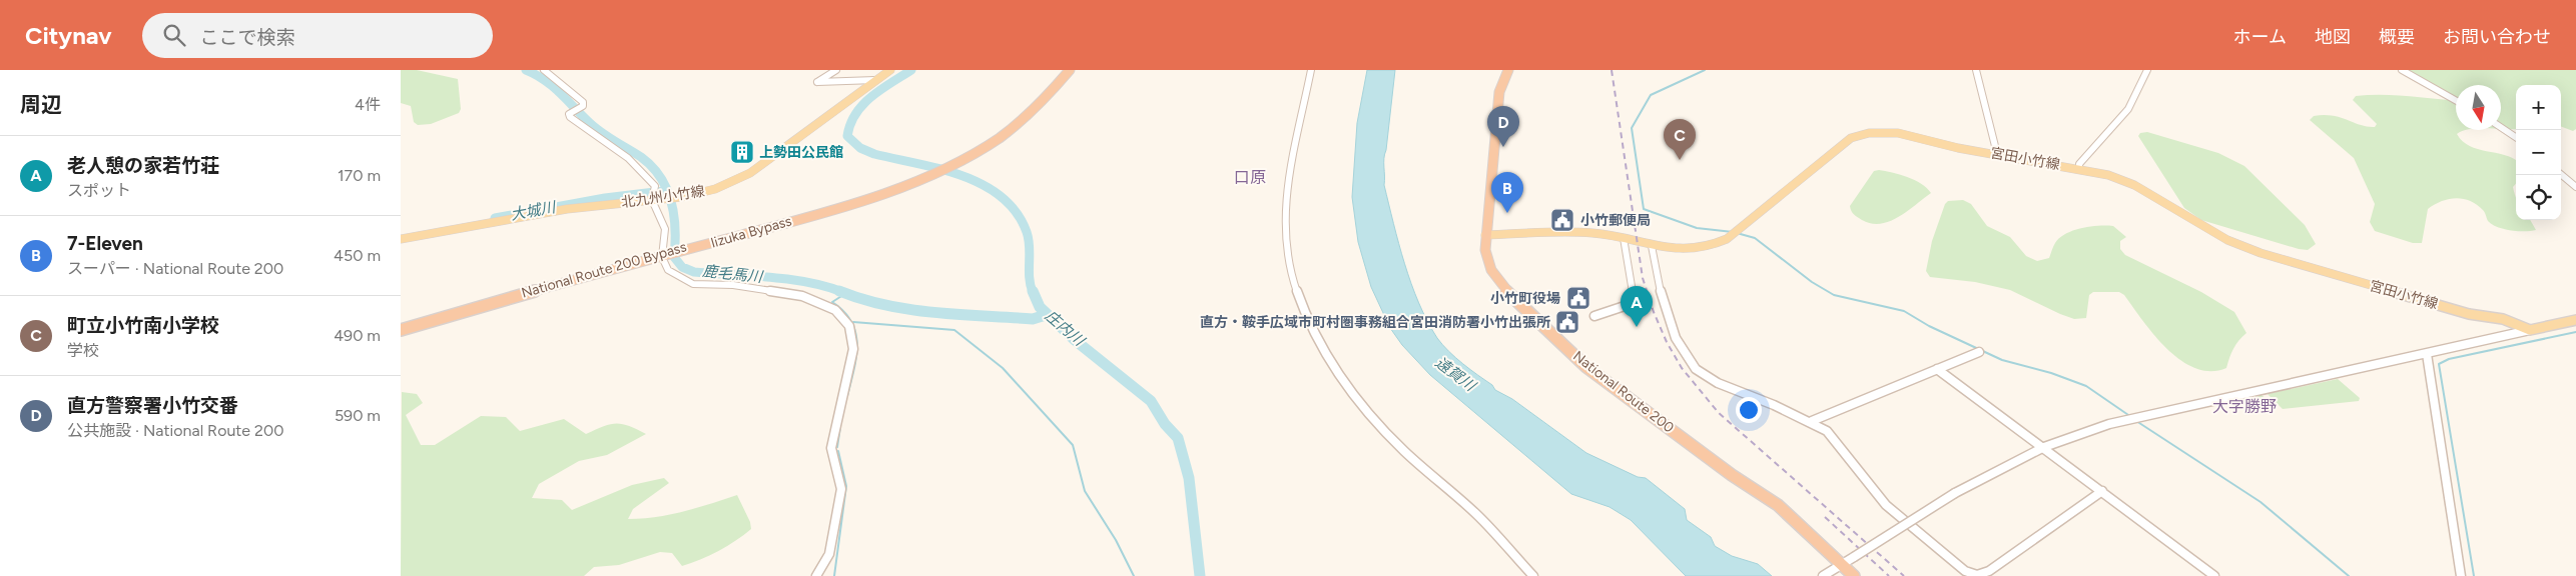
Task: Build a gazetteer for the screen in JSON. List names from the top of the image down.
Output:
{
  "streets": {
    "highway": ["Iizuka Bypass", "National Route 200"],
    "main road": ["宮田小竹線", "北九州小竹線"]
  },
  "crossings": [
    ["宮田小竹線", "National Route 200"]
  ],
  "districts": ["口原", "大字勝野"],
  "water": [
    "大城川",
    "鹿毛馬川",
    "庄内川",
    "遠賀川"
  ],
  "places": {
    "building": ["上勢田公民館"],
    "public building": ["小竹郵便局", "小竹町役場", "直方・鞍手広域市町村圏事務組合宮田消防署小竹出張所"]
  },
  "north": "bottom",
  "page": {
    "header": "Citynav",
    "search": "ここで検索",
    "nav": [
      "ホーム",
      "地図",
      "概要",
      "お問い合わせ"
    ],
    "heading": ["周辺", "4件"],
    "map_buttons": ["+", "−"],
    "pins": [
      "D",
      "C",
      "B",
      "A"
    ],
    "list": [
      {
        "mark": "A",
        "name": "老人憩の家若竹荘",
        "note": "スポット",
        "value": "170 m"
      },
      {
        "mark": "B",
        "name": "7-Eleven",
        "note": "スーパー · National Route 200",
        "value": "450 m"
      },
      {
        "mark": "C",
        "name": "町立小竹南小学校",
        "note": "学校",
        "value": "490 m"
      },
      {
        "mark": "D",
        "name": "直方警察署小竹交番",
        "note": "公共施設 · National Route 200",
        "value": "590 m"
      }
    ]
  }
}
